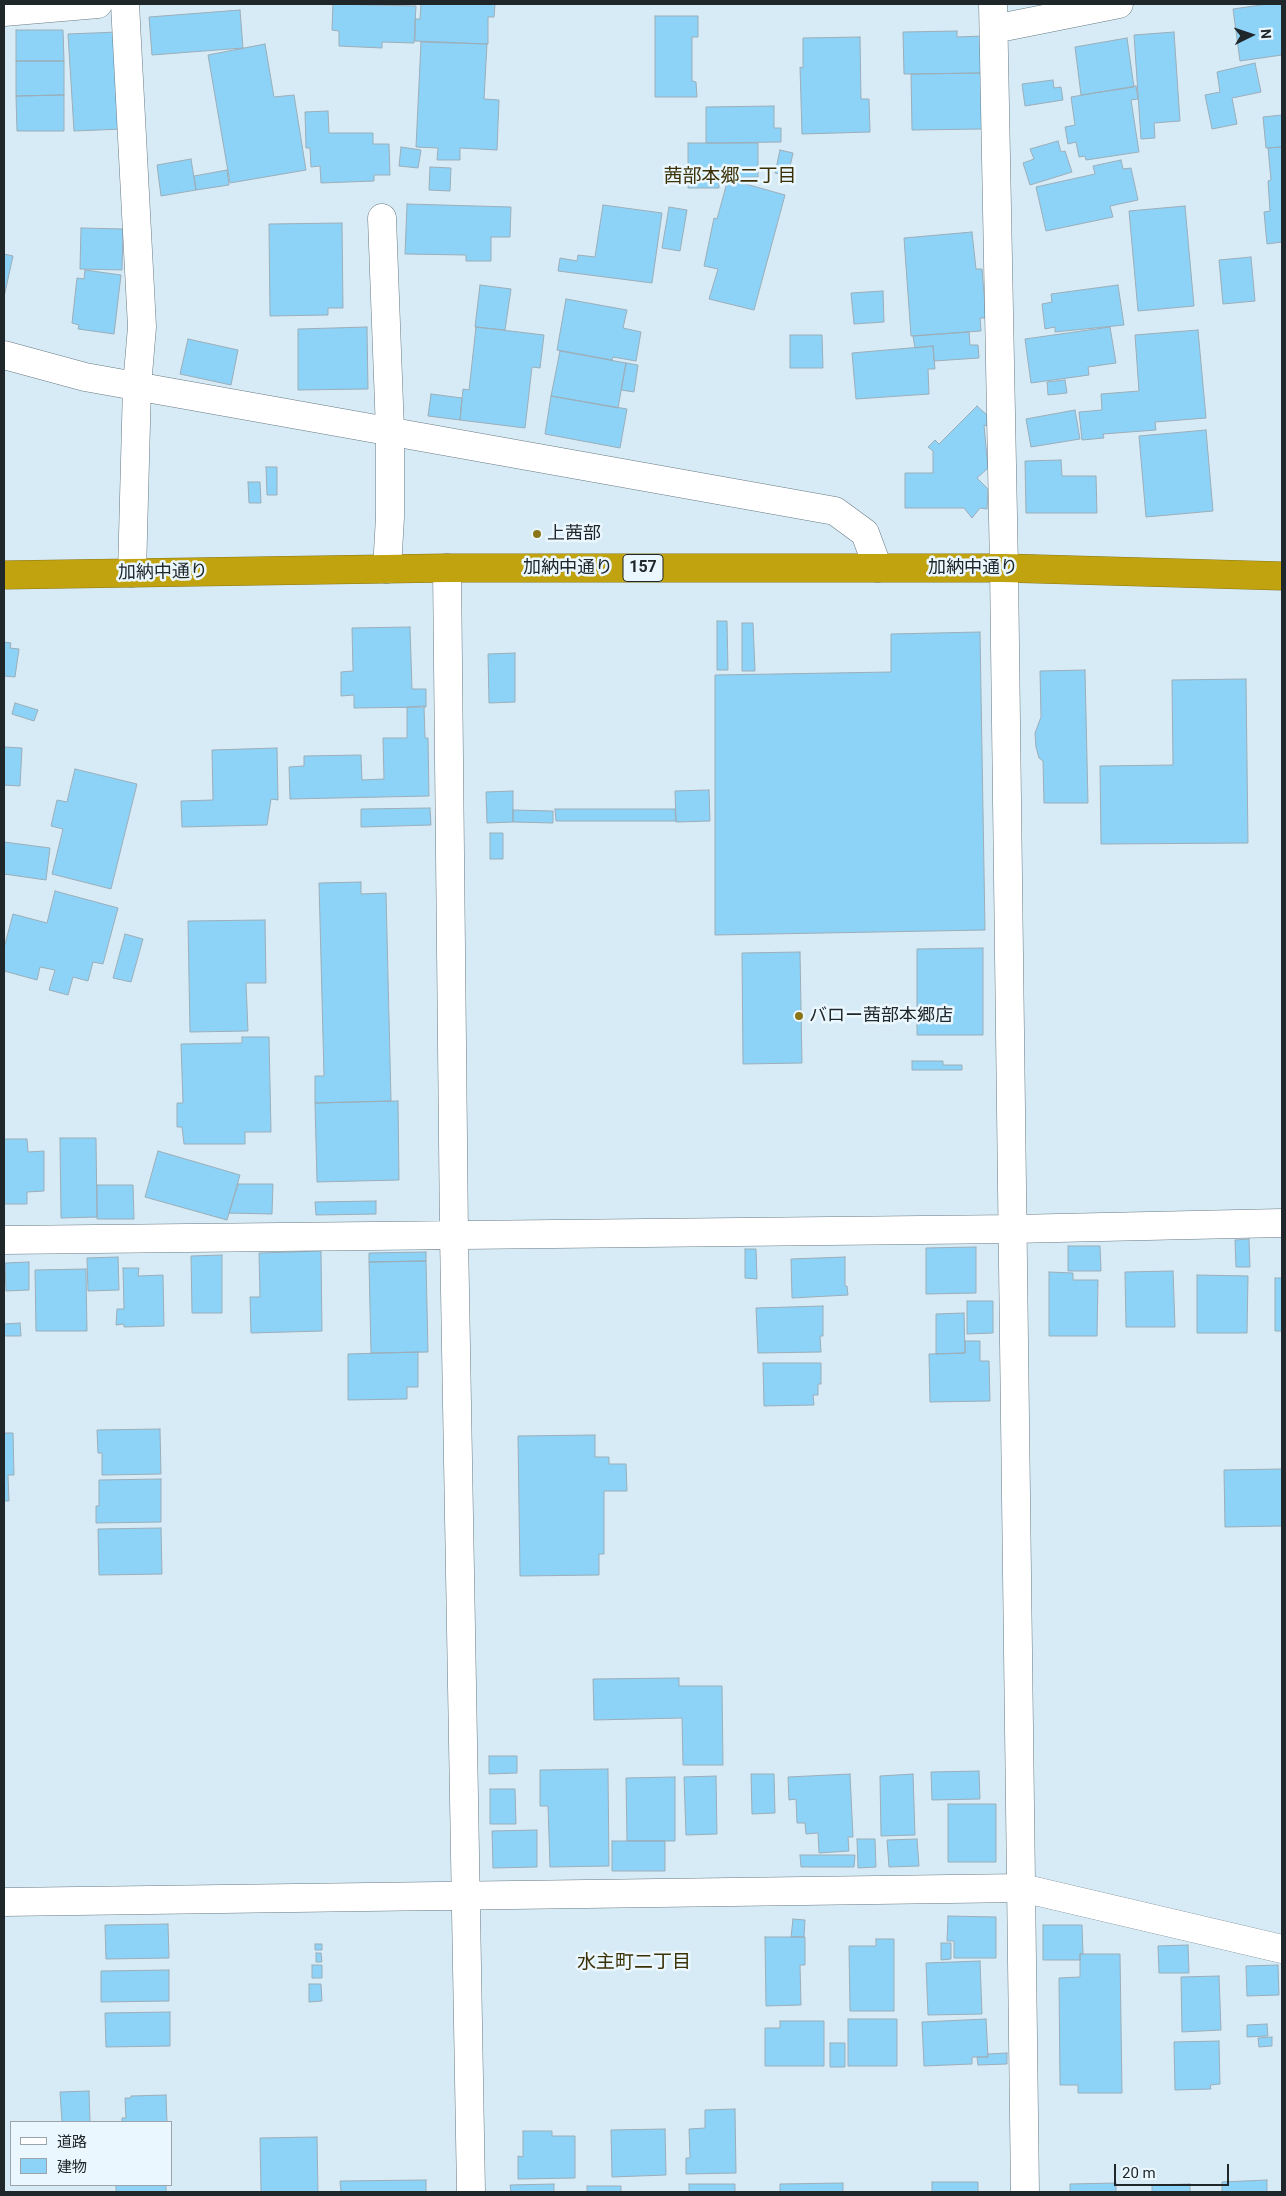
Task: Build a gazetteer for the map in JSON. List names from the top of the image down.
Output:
{
  "streets": {
    "highway": ["加納中通り", "157"]
  },
  "districts": ["茜部本郷二丁目", "水主町二丁目"],
  "places": ["上茜部", "バロー茜部本郷店"],
  "legend": ["道路", "建物"],
  "scale_bar": "20 m",
  "north": "right"
}
